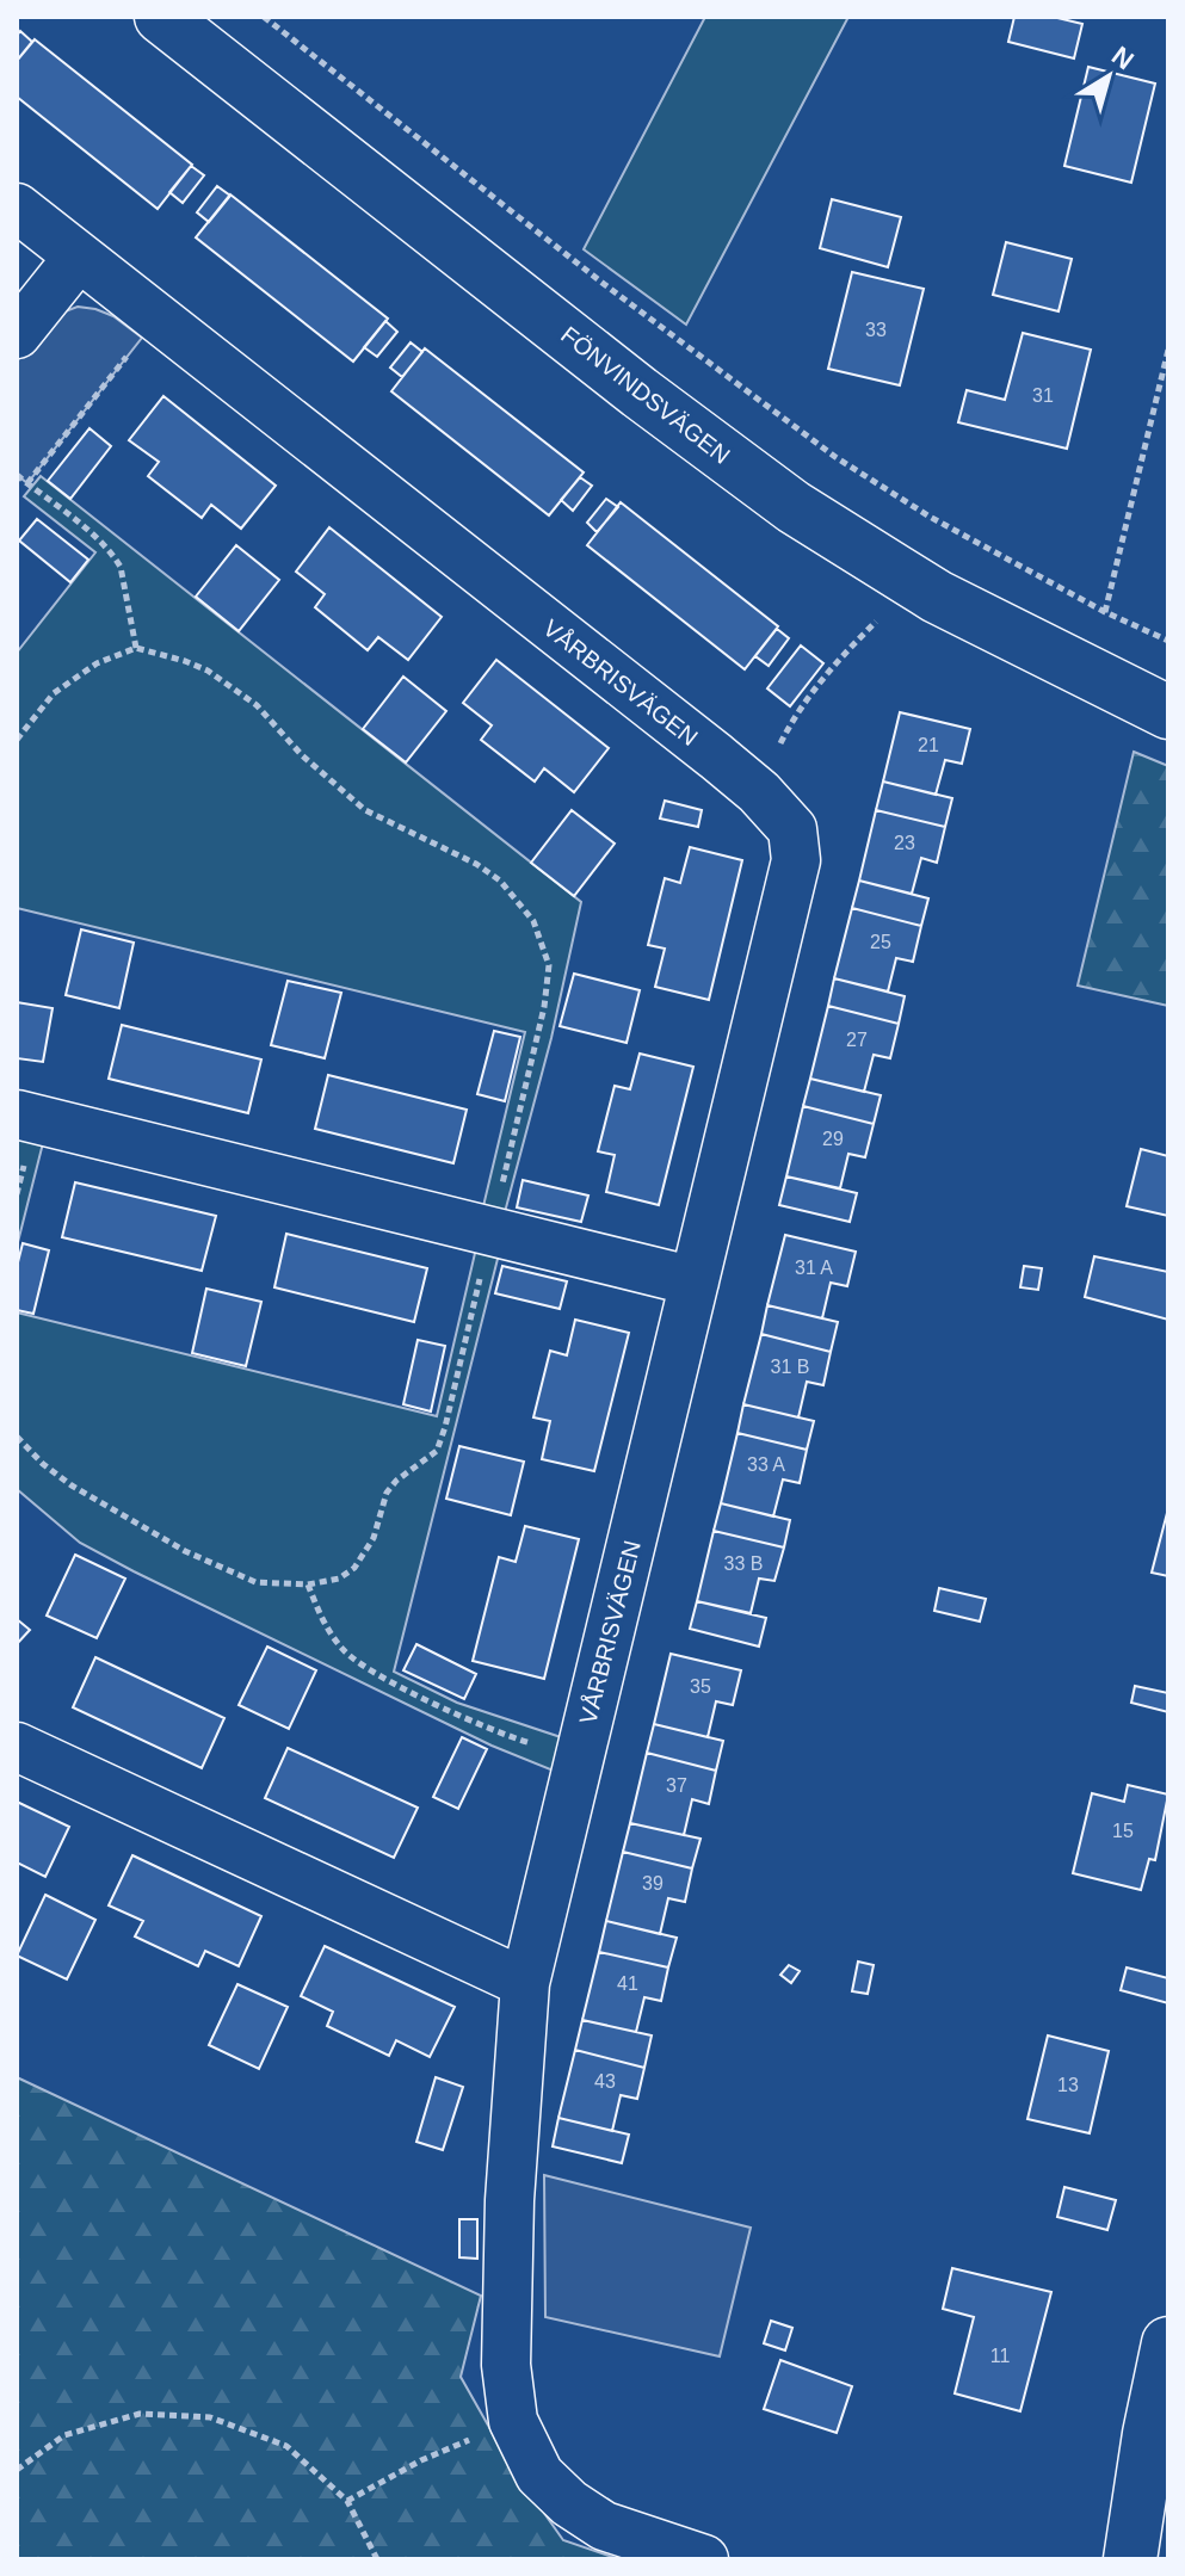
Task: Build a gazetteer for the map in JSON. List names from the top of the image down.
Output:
{
  "streets": {
    "street": ["FÖNVINDSVÄGEN", "VÅRBRISVÄGEN"]
  },
  "house_numbers": [
    "33",
    "31",
    "21",
    "23",
    "25",
    "27",
    "29",
    "31 A",
    "31 B",
    "33 A",
    "33 B",
    "35",
    "37",
    "15",
    "39",
    "41",
    "43",
    "13",
    "11"
  ],
  "north": "top right"
}
